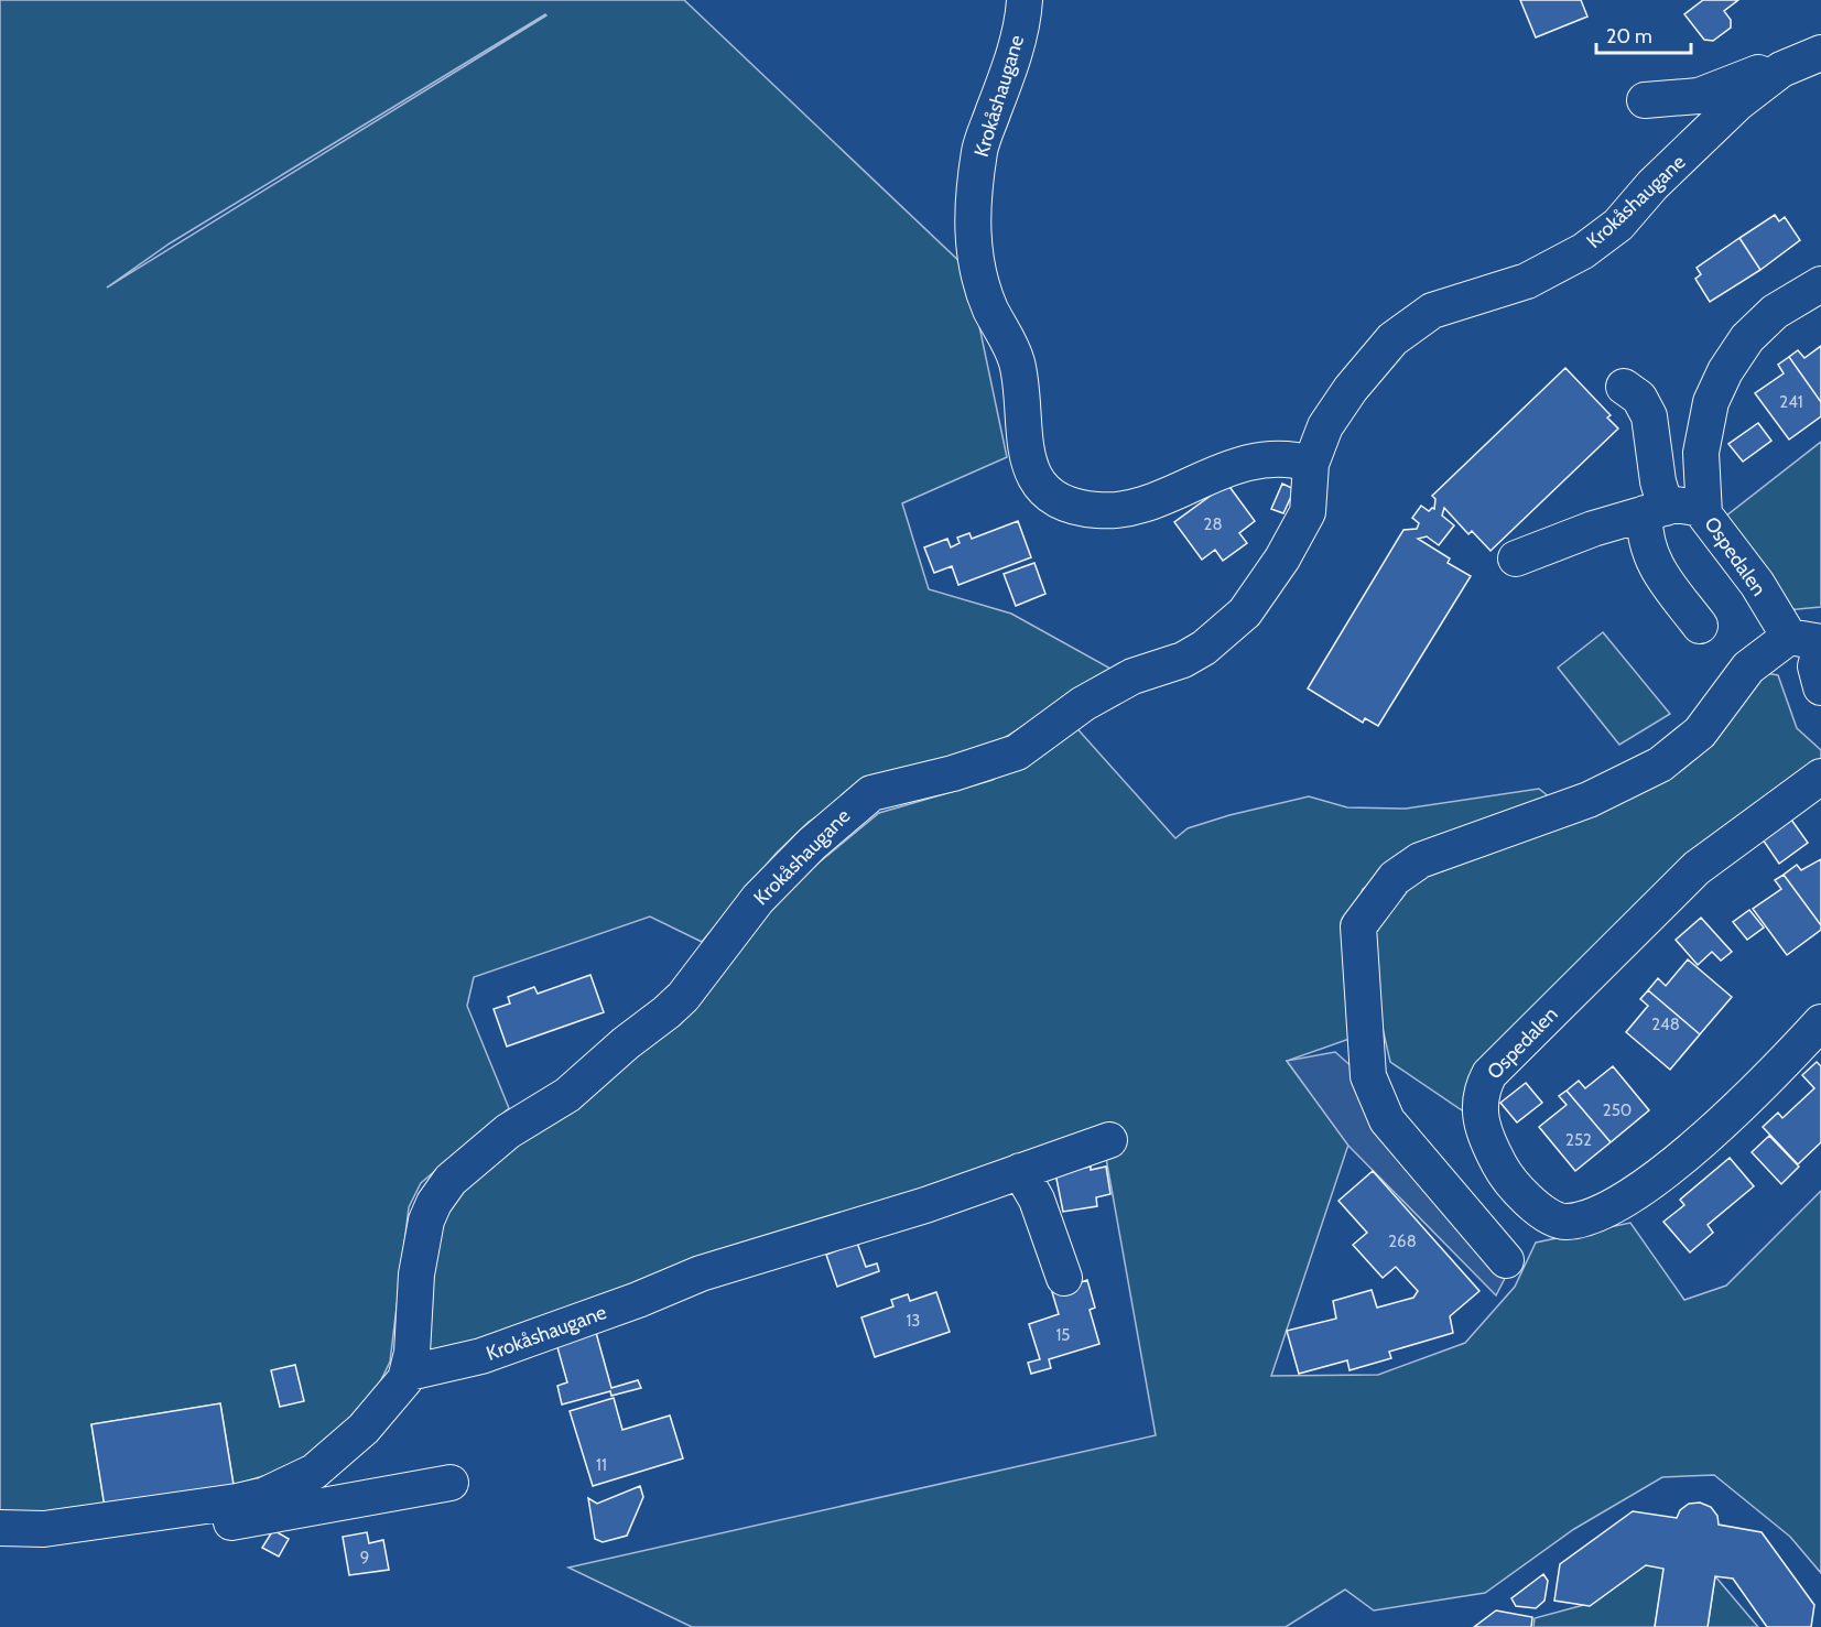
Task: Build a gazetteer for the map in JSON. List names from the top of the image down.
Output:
{
  "streets": {
    "street": ["Krokåshaugane", "Ospedalen"]
  },
  "house_numbers": [
    "241",
    "28",
    "248",
    "250",
    "252",
    "268",
    "13",
    "15",
    "11",
    "9"
  ],
  "scale_bar": "20 m"
}
